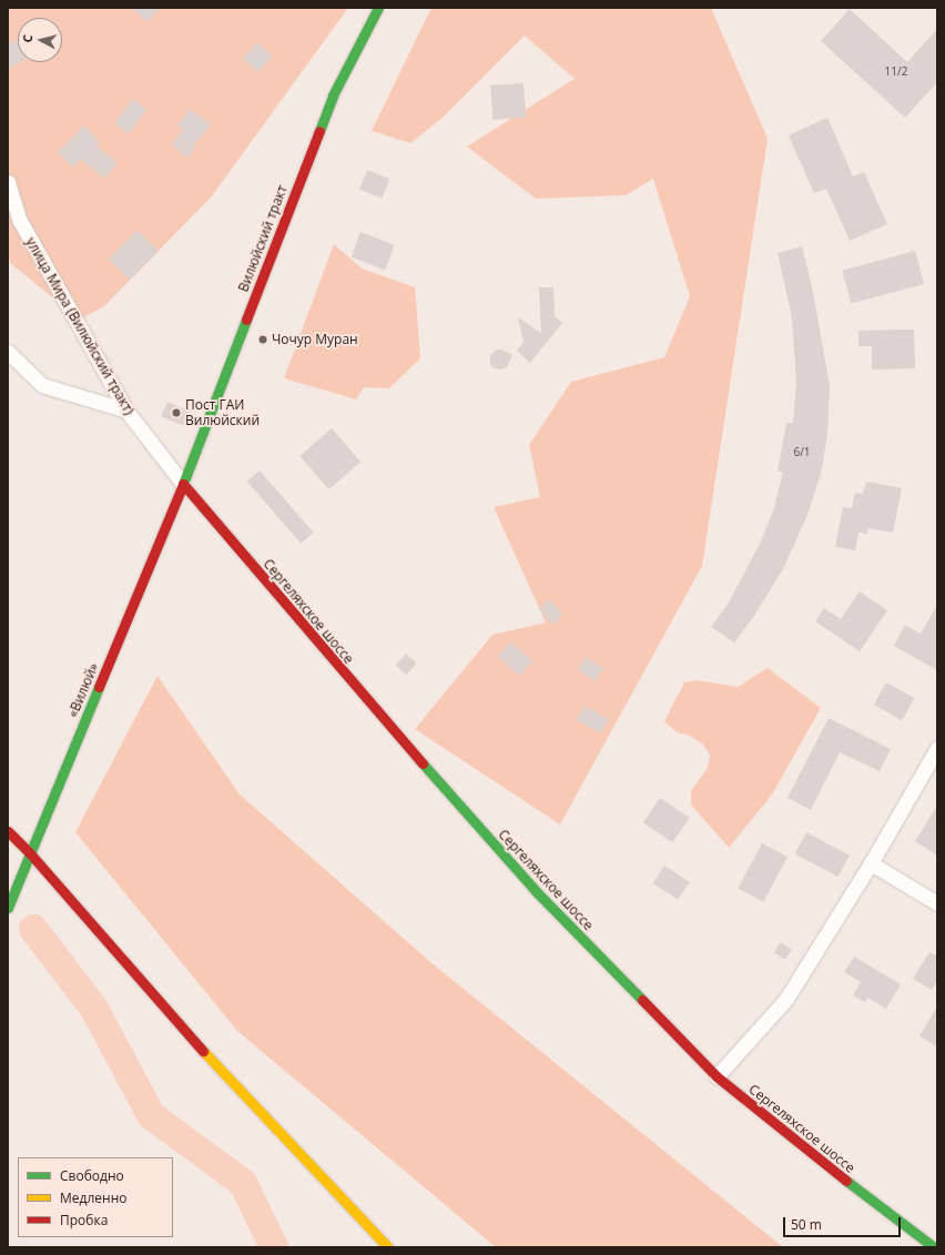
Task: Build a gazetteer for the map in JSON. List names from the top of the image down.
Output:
{
  "streets": {
    "main road": ["Вилюйский тракт", "Сергеляхское шоссе", "«Вилюй»"],
    "street": ["улица Мира (Вилюйский тракт)"]
  },
  "crossings": [
    ["Вилюйский тракт", "улица Мира (Вилюйский тракт)"],
    ["Вилюйский тракт", "Сергеляхское шоссе"],
    ["Вилюйский тракт", "«Вилюй»"],
    ["улица Мира (Вилюйский тракт)", "Сергеляхское шоссе"],
    ["улица Мира (Вилюйский тракт)", "«Вилюй»"],
    ["Сергеляхское шоссе", "«Вилюй»"]
  ],
  "places": ["Чочур Муран", "Пост ГАИ Вилюйский"],
  "house_numbers": ["11/2", "6/1"],
  "legend": ["Свободно", "Медленно", "Пробка"],
  "scale_bar": "50 m",
  "north": "left"
}
